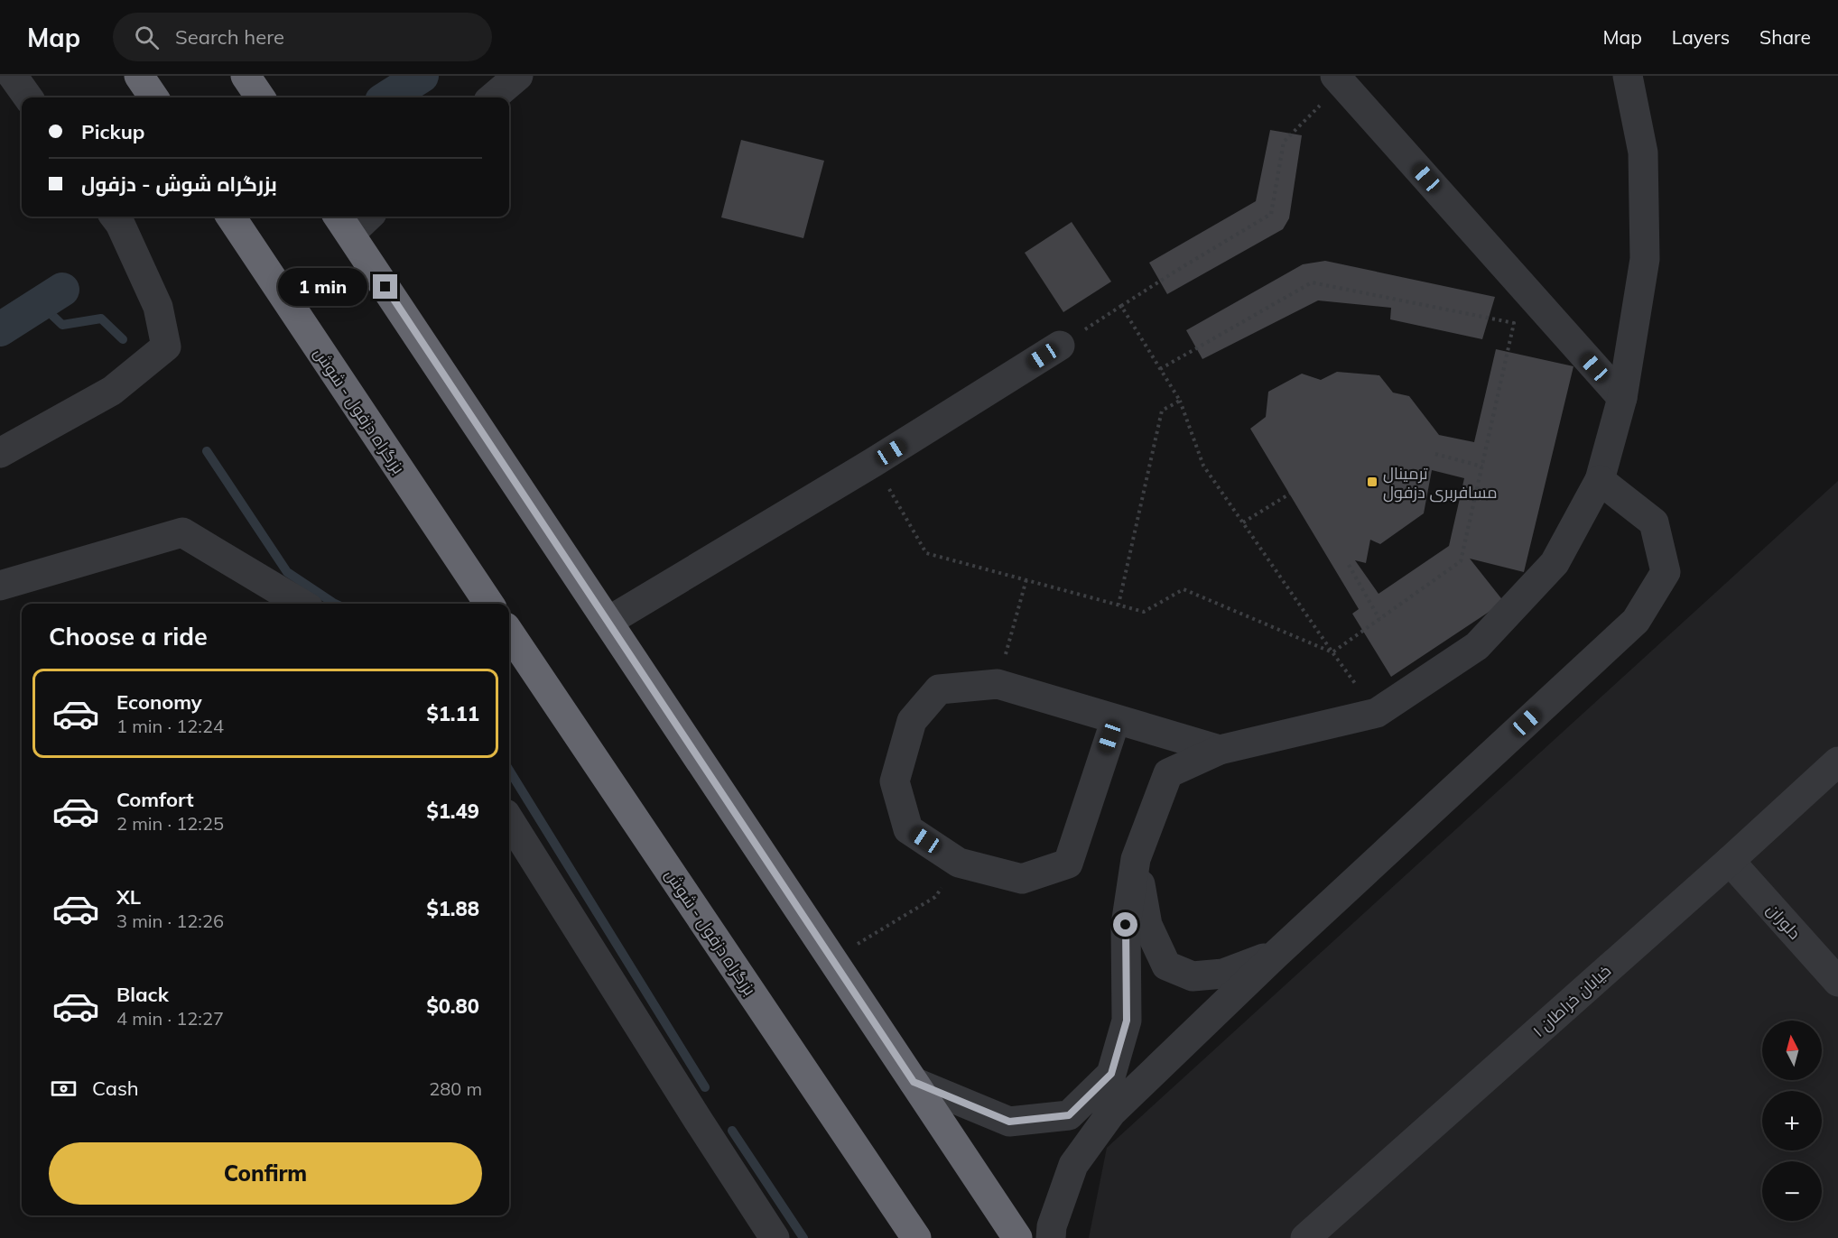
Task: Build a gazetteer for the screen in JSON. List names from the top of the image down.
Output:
{
  "streets": {
    "highway": ["بزرگراه دزفول - شوش"],
    "street": ["دلوران", "خیابان خراطان ۱"]
  },
  "crossings": [
    ["دلوران", "خیابان خراطان ۱"]
  ],
  "places": {
    "transit": ["ترمینال مسافربری دزفول"]
  },
  "north": "top",
  "page": {
    "header": "Map",
    "search": "Search here",
    "nav": ["Map", "Layers", "Share"],
    "banner": ["Pickup", "بزرگراه شوش - دزفول"],
    "bubble": "1 min",
    "heading": "Choose a ride",
    "list": [
      {
        "name": "Economy",
        "note": "1 min · 12:24",
        "value": "$1.11"
      },
      {
        "name": "Comfort",
        "note": "2 min · 12:25",
        "value": "$1.49"
      },
      {
        "name": "XL",
        "note": "3 min · 12:26",
        "value": "$1.88"
      },
      {
        "name": "Black",
        "note": "4 min · 12:27",
        "value": "$0.80"
      }
    ],
    "map_buttons": ["+", "−"],
    "pay": ["Cash", "280 m"],
    "buttons": "Confirm"
  }
}
